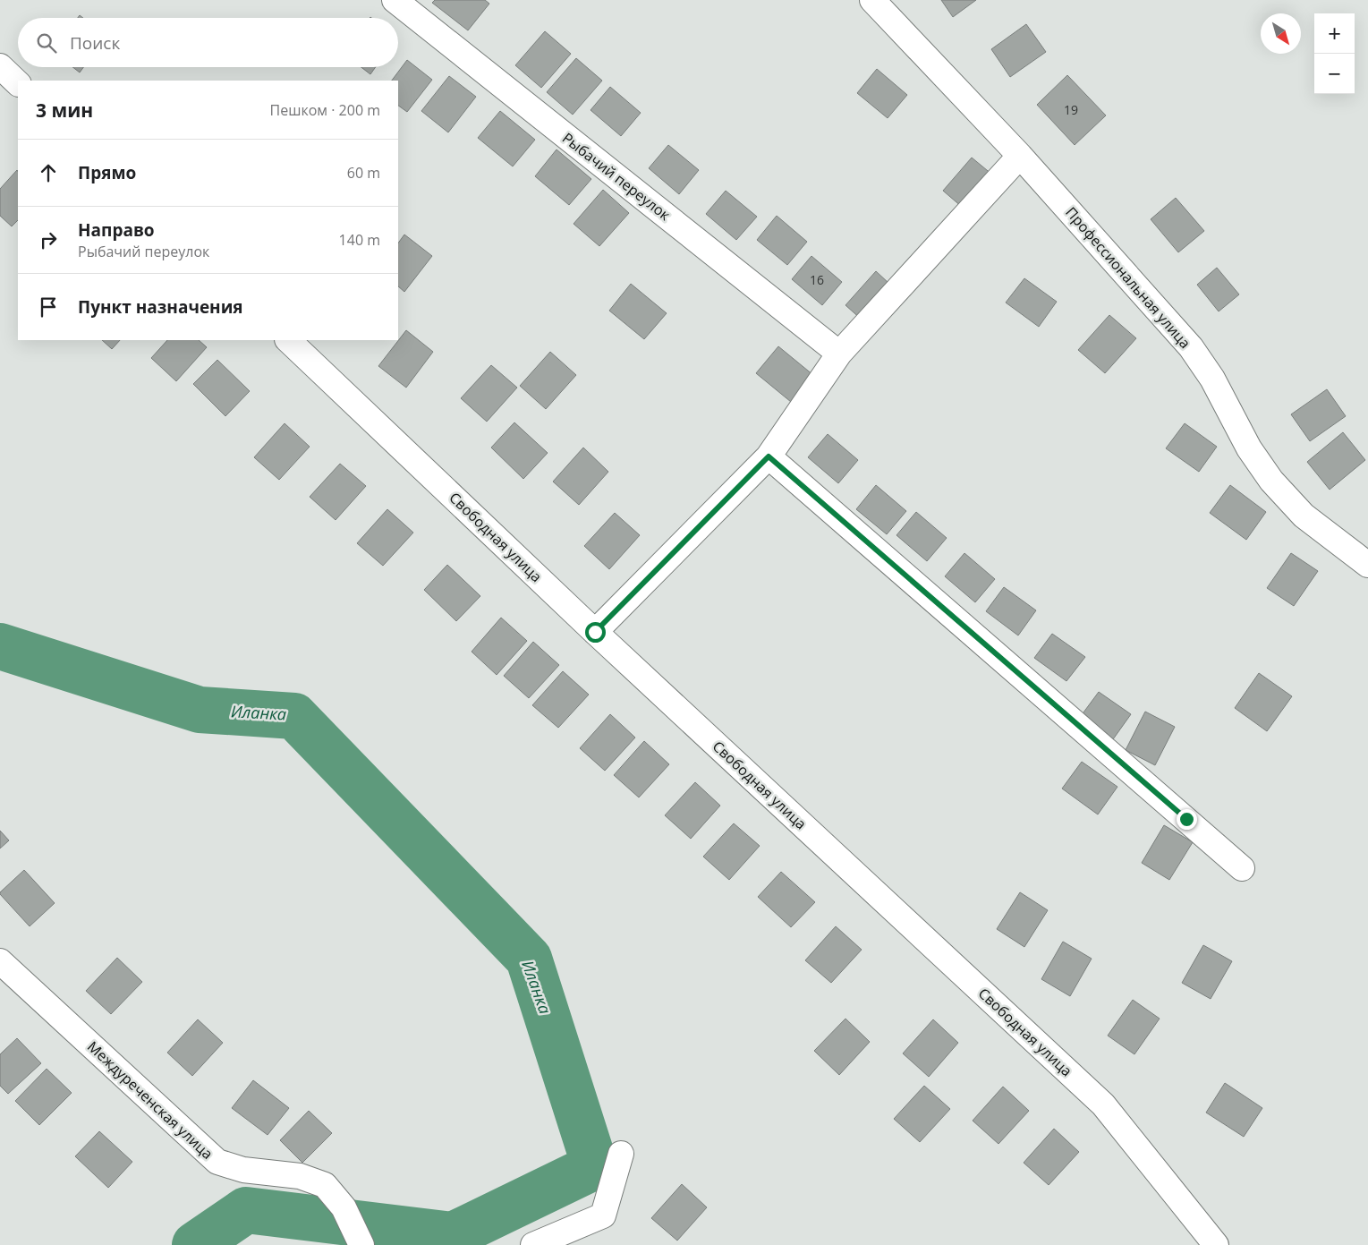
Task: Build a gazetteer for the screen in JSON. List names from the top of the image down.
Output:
{
  "streets": {
    "street": [
      "Рыбачий переулок",
      "Профессиональная улица",
      "Свободная улица",
      "Междуреченская улица"
    ]
  },
  "water": ["Иланка"],
  "house_numbers": ["19", "16"],
  "north": "bottom right",
  "page": {
    "map_buttons": ["+", "−"],
    "search": "Поиск",
    "heading": ["3 мин", "Пешком · 200 m"],
    "list": [
      ["Прямо", "60 m"],
      ["Направо", "Рыбачий переулок", "140 m"],
      "Пункт назначения"
    ]
  }
}
